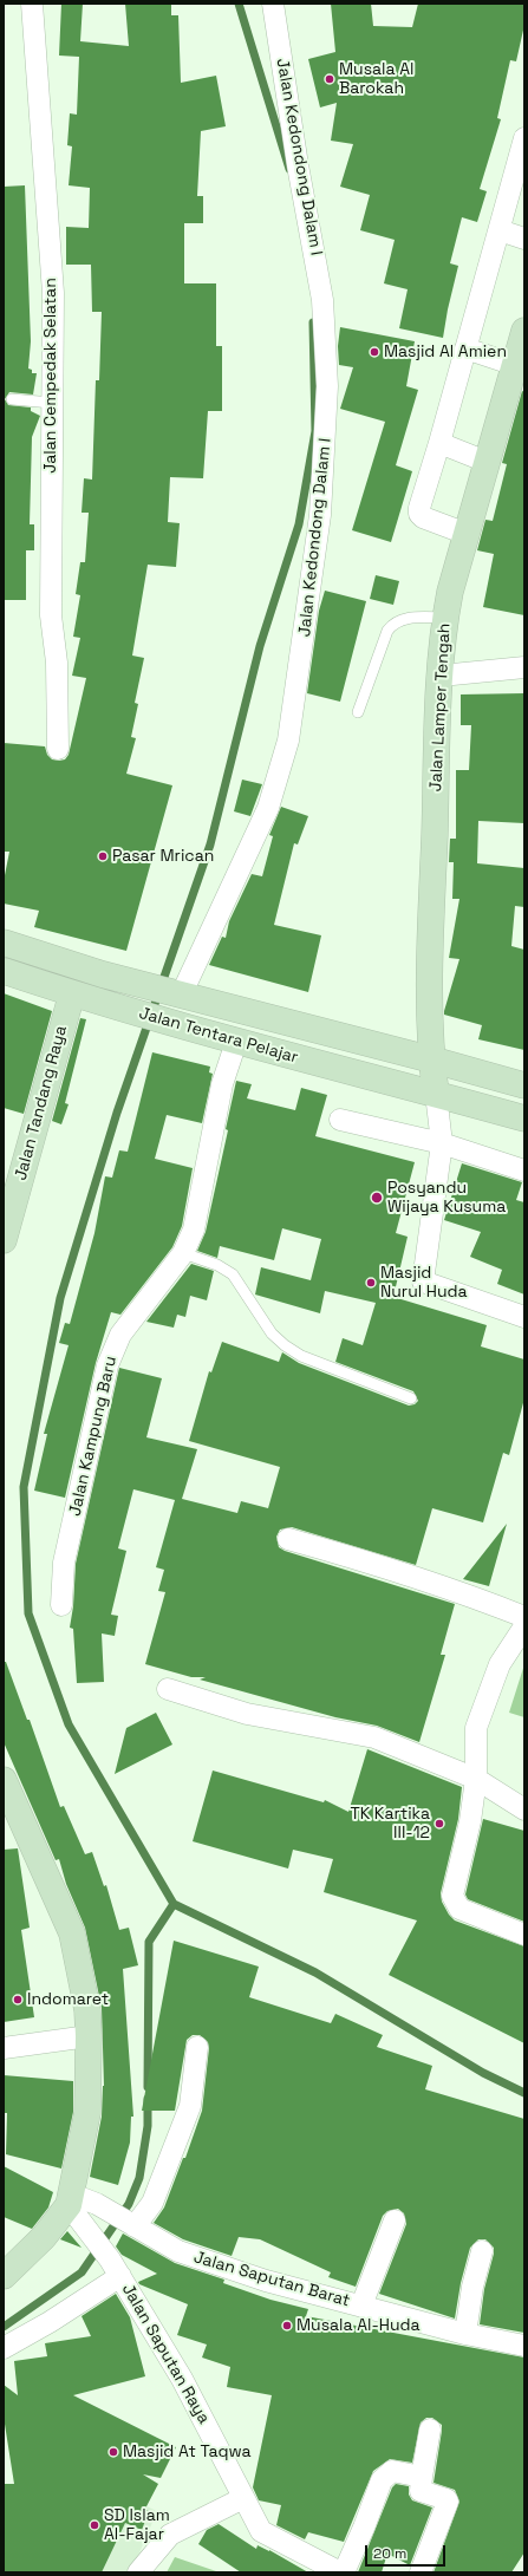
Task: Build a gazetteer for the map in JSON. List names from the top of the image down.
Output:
{
  "streets": {
    "main road": ["Jalan Lamper Tengah", "Jalan Tentara Pelajar", "Jalan Tandang Raya"],
    "street": [
      "Jalan Kedondong Dalam I",
      "Jalan Cempedak Selatan",
      "Jalan Kampung Baru",
      "Jalan Saputan Barat",
      "Jalan Saputan Raya"
    ]
  },
  "crossings": [
    ["Jalan Kedondong Dalam I", "Jalan Tentara Pelajar"],
    ["Jalan Lamper Tengah", "Jalan Tentara Pelajar"],
    ["Jalan Tentara Pelajar", "Jalan Tandang Raya"],
    ["Jalan Tentara Pelajar", "Jalan Kampung Baru"],
    ["Jalan Saputan Barat", "Jalan Saputan Raya"]
  ],
  "places": [
    "Musala Al Barokah",
    "Masjid Al Amien",
    "Pasar Mrican",
    "Posyandu Wijaya Kusuma",
    "Masjid Nurul Huda",
    "TK Kartika III-12",
    "Indomaret",
    "Musala Al-Huda",
    "Masjid At Taqwa",
    "SD Islam Al-Fajar"
  ],
  "scale_bar": "20 m"
}
